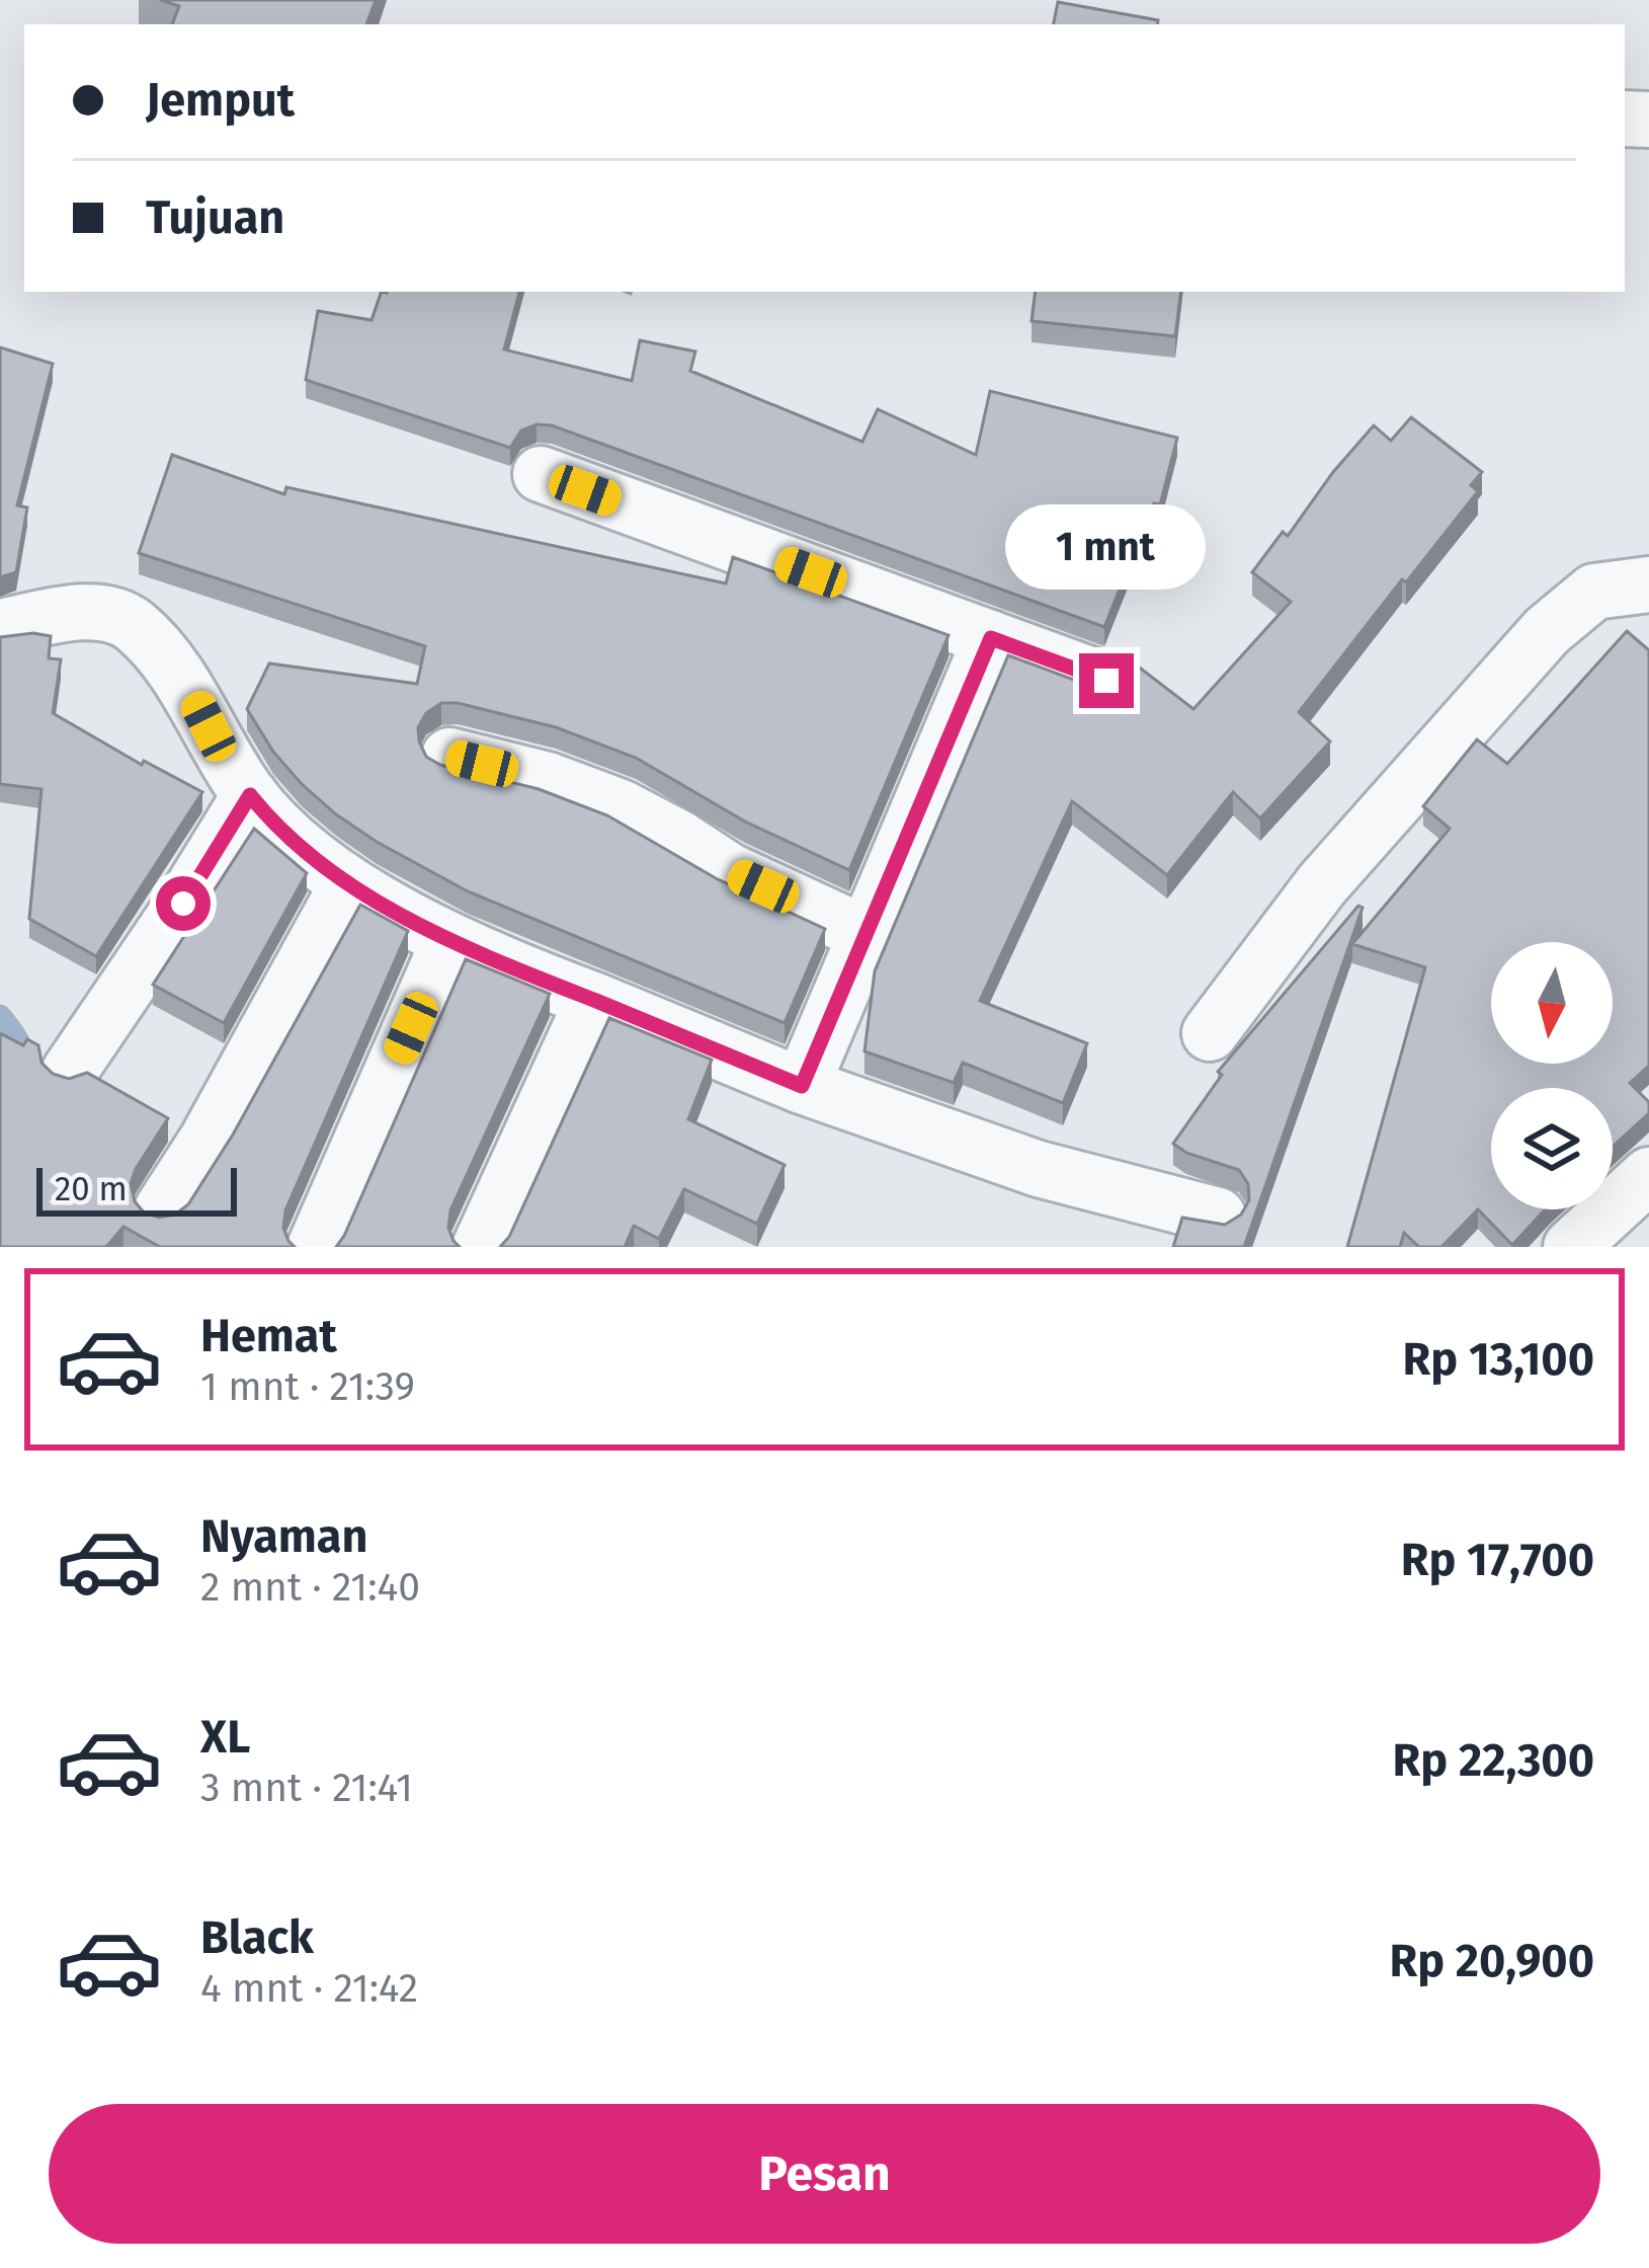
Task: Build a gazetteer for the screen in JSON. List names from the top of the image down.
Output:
{
  "scale_bar": "20 m",
  "north": "bottom",
  "page": {
    "banner": ["Jemput", "Tujuan"],
    "bubble": "1 mnt",
    "scale": "20 m",
    "list": [
      {
        "name": "Hemat",
        "note": "1 mnt · 21:39",
        "value": "Rp 13,100"
      },
      {
        "name": "Nyaman",
        "note": "2 mnt · 21:40",
        "value": "Rp 17,700"
      },
      {
        "name": "XL",
        "note": "3 mnt · 21:41",
        "value": "Rp 22,300"
      },
      {
        "name": "Black",
        "note": "4 mnt · 21:42",
        "value": "Rp 20,900"
      }
    ],
    "buttons": "Pesan"
  }
}
